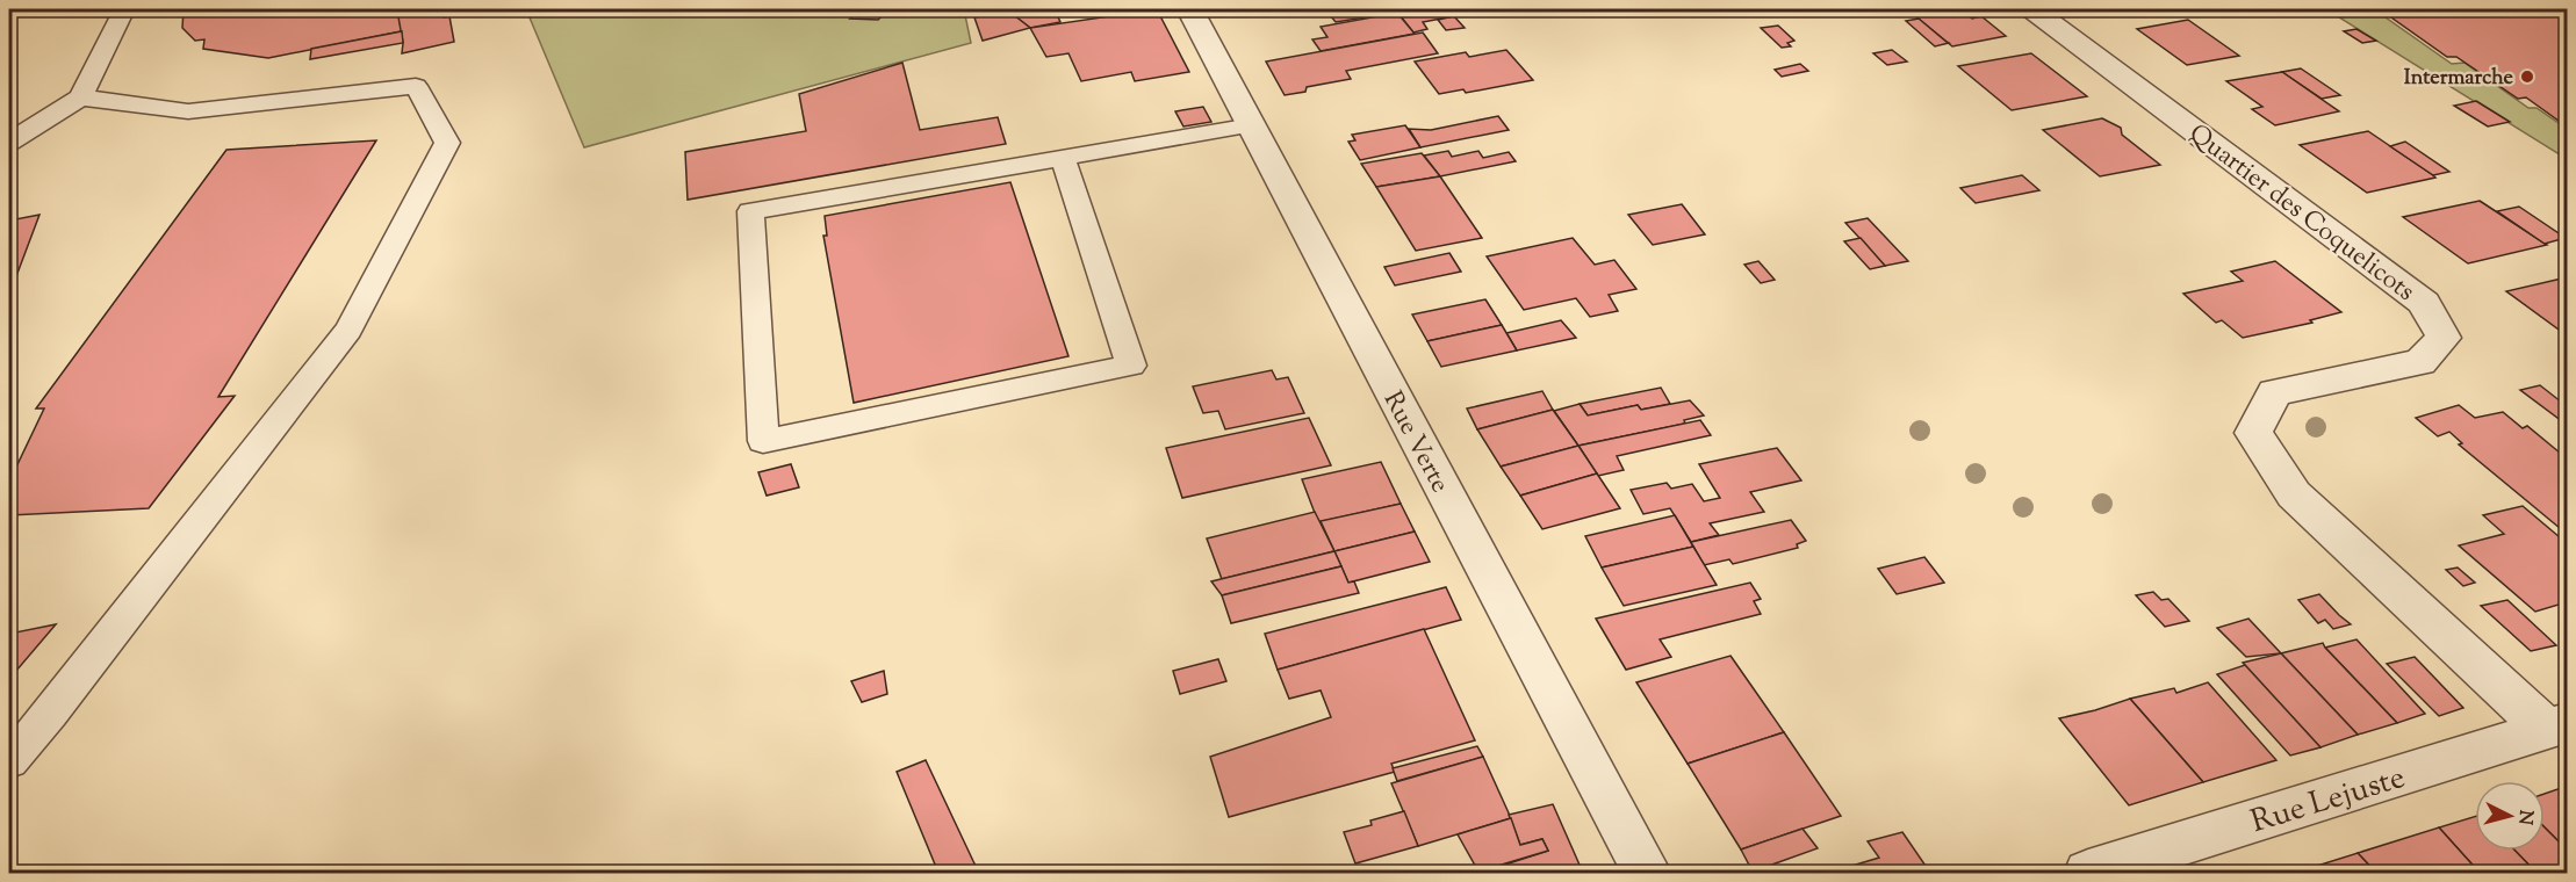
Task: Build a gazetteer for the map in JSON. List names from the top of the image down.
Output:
{
  "streets": {
    "street": ["Quartier des Coquelicots", "Rue Verte", "Rue Lejuste"]
  },
  "crossings": [
    ["Quartier des Coquelicots", "Rue Lejuste"]
  ],
  "places": ["Intermarche"],
  "north": "right"
}
